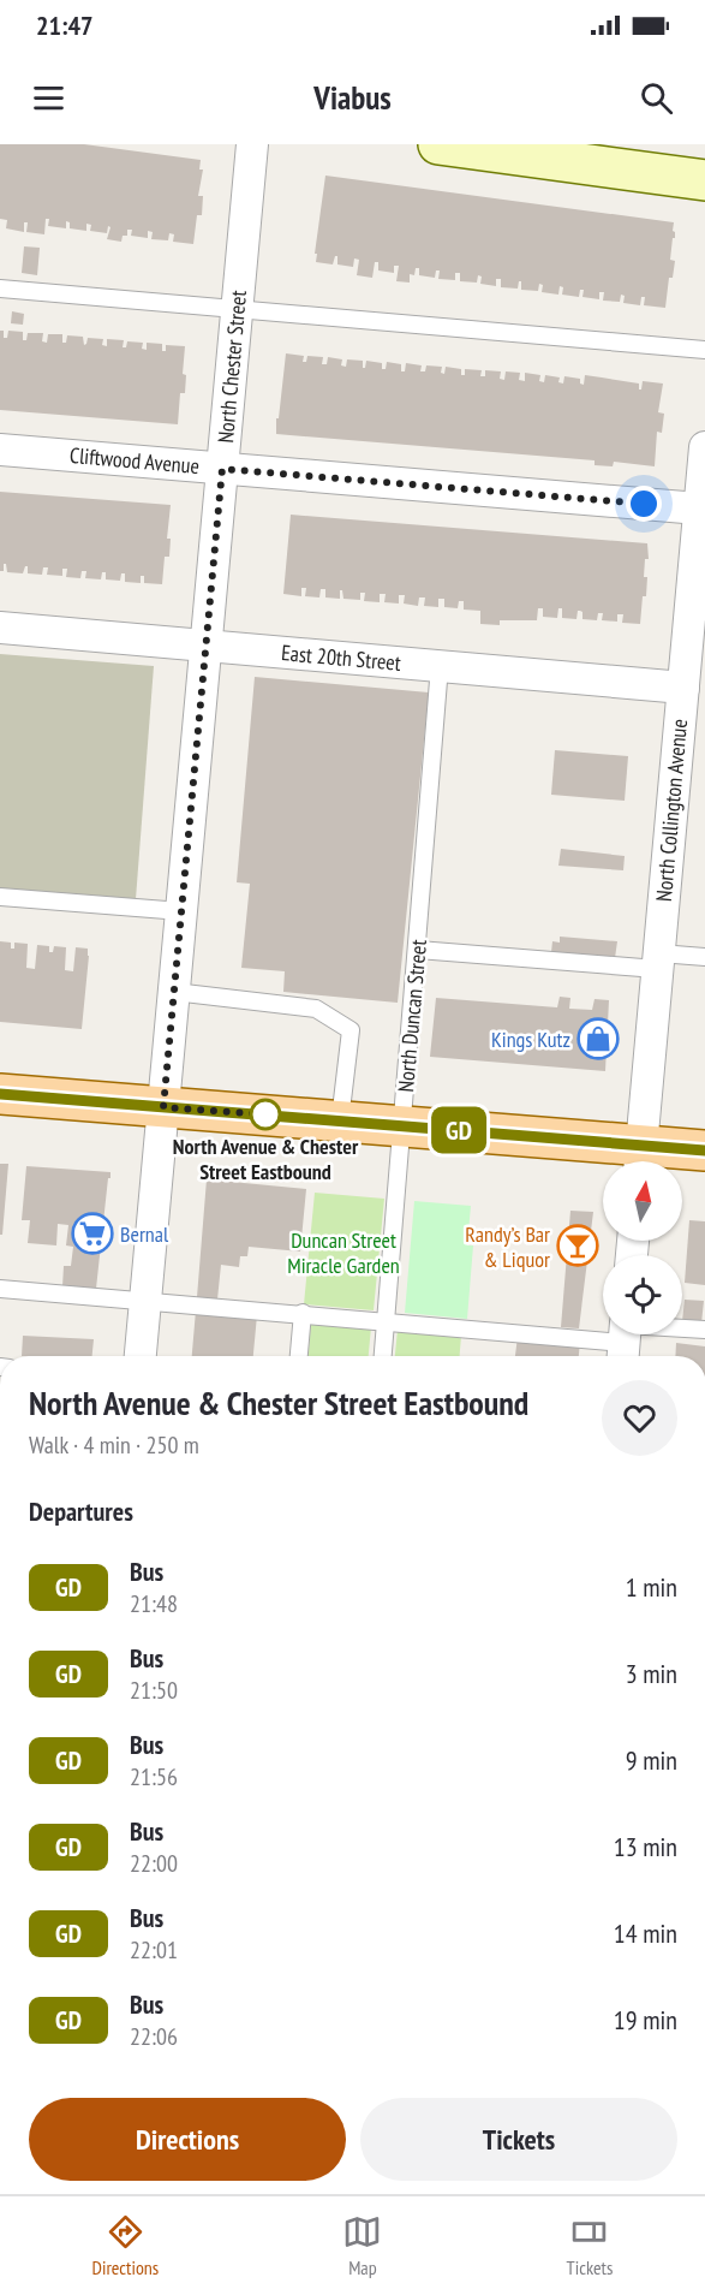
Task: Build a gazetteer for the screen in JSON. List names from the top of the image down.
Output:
{
  "streets": {
    "street": [
      "North Chester Street",
      "Cliftwood Avenue",
      "East 20th Street",
      "North Collington Avenue"
    ],
    "lane": ["North Duncan Street"]
  },
  "crossings": [
    ["North Chester Street", "Cliftwood Avenue"],
    ["North Chester Street", "East 20th Street"],
    ["Cliftwood Avenue", "North Collington Avenue"],
    ["East 20th Street", "North Collington Avenue"],
    ["East 20th Street", "North Duncan Street"]
  ],
  "parks": ["Duncan Street Miracle Garden"],
  "places": {
    "shop": ["Kings Kutz"],
    "other": ["North Avenue & Chester Street Eastbound"],
    "supermarket": ["Bernal"],
    "bar": ["Randy’s Bar & Liquor"]
  },
  "lines": ["bus line GD"],
  "north": "top",
  "page": {
    "status": "21:47",
    "header": "Viabus",
    "on_map": "GD",
    "heading": [
      ["North Avenue & Chester Street Eastbound", "Walk · 4 min · 250 m"],
      "Departures"
    ],
    "list": [
      {
        "mark": "GD",
        "name": "Bus",
        "note": "21:48",
        "value": "1 min"
      },
      {
        "mark": "GD",
        "name": "Bus",
        "note": "21:50",
        "value": "3 min"
      },
      {
        "mark": "GD",
        "name": "Bus",
        "note": "21:56",
        "value": "9 min"
      },
      {
        "mark": "GD",
        "name": "Bus",
        "note": "22:00",
        "value": "13 min"
      },
      {
        "mark": "GD",
        "name": "Bus",
        "note": "22:01",
        "value": "14 min"
      },
      {
        "mark": "GD",
        "name": "Bus",
        "note": "22:06",
        "value": "19 min"
      }
    ],
    "buttons": ["Directions", "Tickets"],
    "tabs": ["Directions", "Map", "Tickets"]
  }
}
